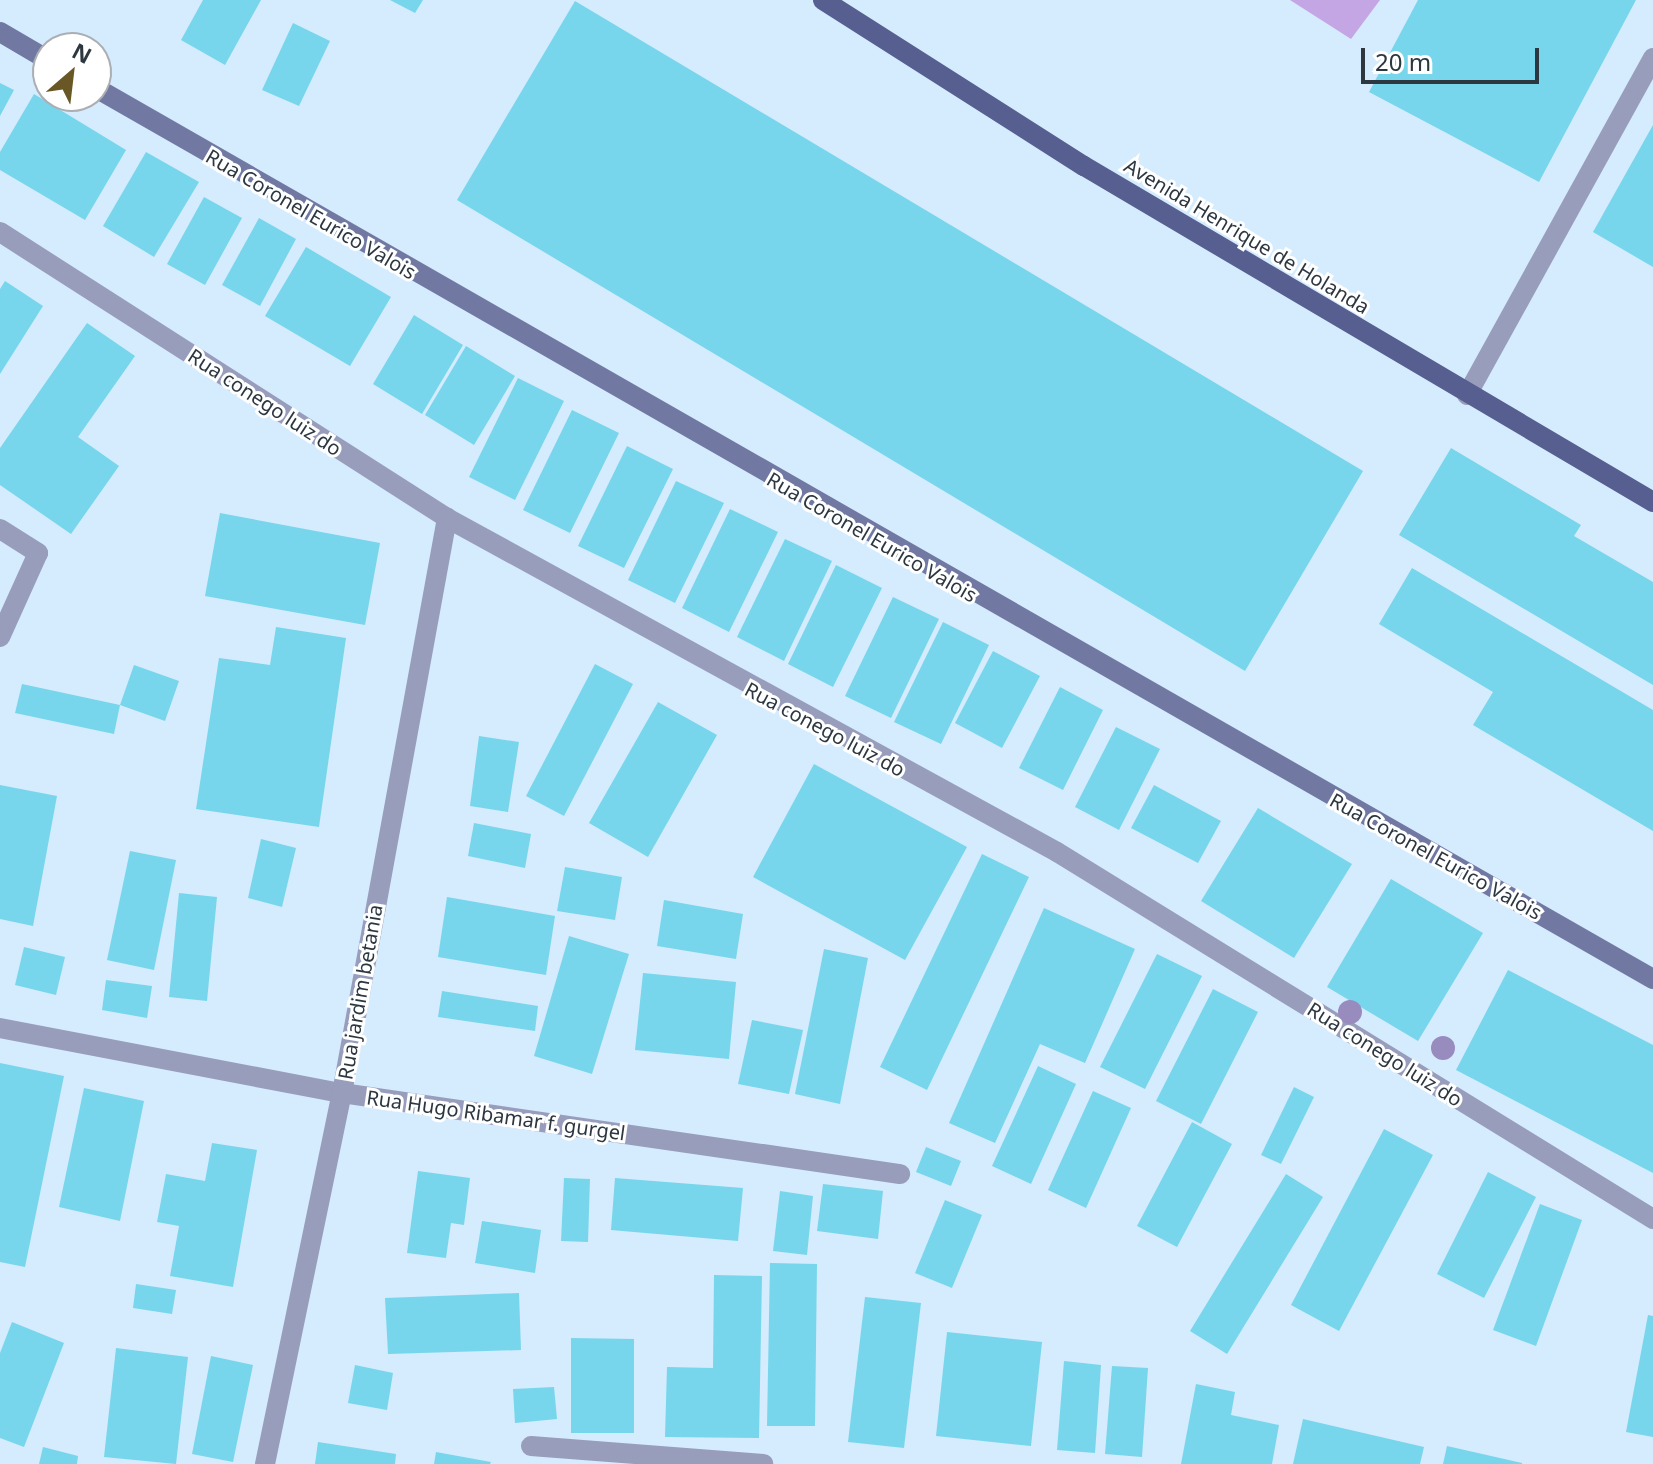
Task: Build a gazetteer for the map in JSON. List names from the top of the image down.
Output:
{
  "streets": {
    "main road": ["Rua Coronel Eurico Valois", "Avenida Henrique de Holanda"],
    "street": ["Rua conego luiz do", "Rua jardim betania", "Rua Hugo Ribamar f. gurgel"]
  },
  "crossings": [
    ["Rua conego luiz do", "Rua jardim betania"],
    ["Rua jardim betania", "Rua Hugo Ribamar f. gurgel"]
  ],
  "scale_bar": "20 m",
  "north": "top right"
}
